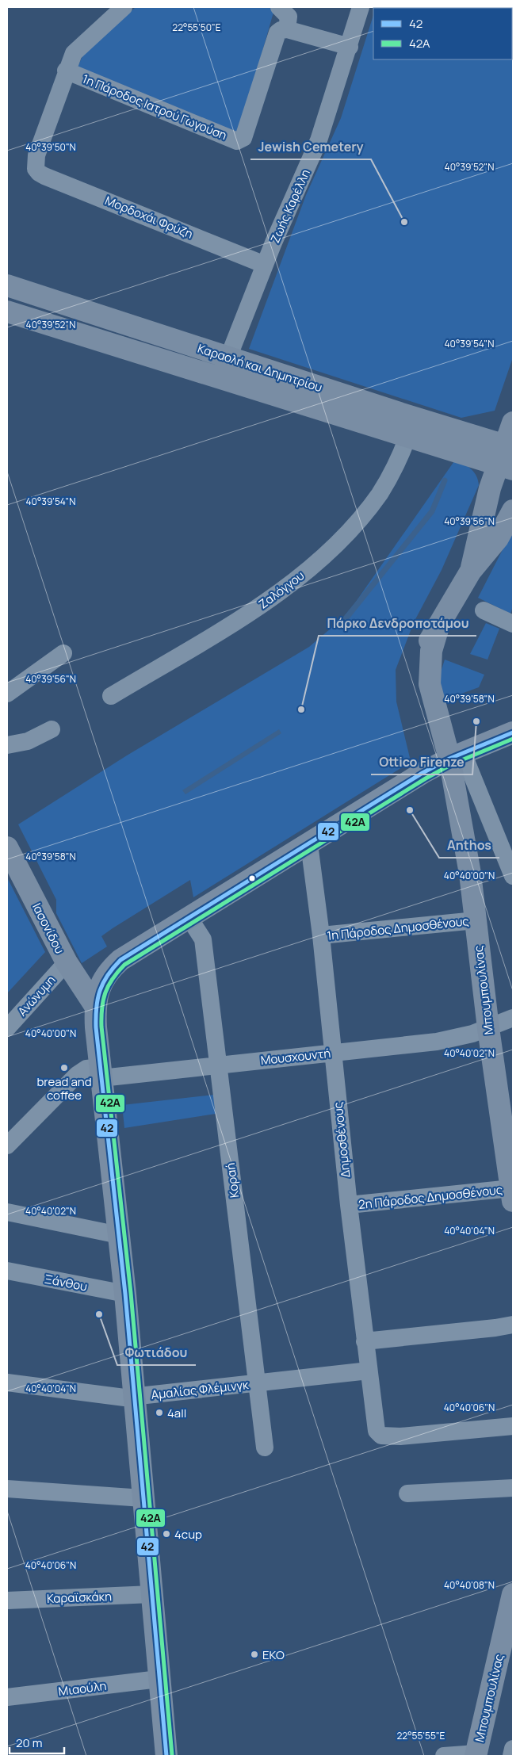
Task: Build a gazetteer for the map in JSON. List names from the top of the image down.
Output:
{
  "streets": {
    "main road": ["Καραολή και Δημητρίου", "Ιασονίδου", "Μπουμπουλίνας"],
    "street": [
      "1η Πάροδος Ιατρού Γωγούση",
      "Ζωής Καρέλλη",
      "Μορδοχάι Φρύζη",
      "Ζαλόγγου",
      "1η Πάροδος Δημοσθένους",
      "Ανώνυμη",
      "Μουσχουντή",
      "Δημοσθένους",
      "Κοραή",
      "2η Πάροδος Δημοσθένους",
      "Ξάνθου",
      "Αμαλίας Φλέμινγκ",
      "Καραϊσκάκη",
      "Μιαούλη"
    ]
  },
  "crossings": [
    ["1η Πάροδος Ιατρού Γωγούση", "Μορδοχάι Φρύζη"],
    ["Ζωής Καρέλλη", "Μορδοχάι Φρύζη"],
    ["Ζωής Καρέλλη", "Καραολή και Δημητρίου"],
    ["Καραολή και Δημητρίου", "Ζαλόγγου"],
    ["Ιασονίδου", "Ανώνυμη"],
    ["1η Πάροδος Δημοσθένους", "Μπουμπουλίνας"],
    ["1η Πάροδος Δημοσθένους", "Δημοσθένους"],
    ["Μπουμπουλίνας", "Μουσχουντή"],
    ["Μπουμπουλίνας", "2η Πάροδος Δημοσθένους"],
    ["Μουσχουντή", "Δημοσθένους"],
    ["Μουσχουντή", "Κοραή"],
    ["Δημοσθένους", "2η Πάροδος Δημοσθένους"],
    ["Δημοσθένους", "Αμαλίας Φλέμινγκ"],
    ["Κοραή", "Αμαλίας Φλέμινγκ"]
  ],
  "places": [
    "Jewish Cemetery",
    "Πάρκο Δενδροποτάμου",
    "Ottico Firenze",
    "Anthos",
    "bread and coffee",
    "Φωτιάδου",
    "4all",
    "4cup",
    "EKO"
  ],
  "lines": ["transit line 42", "transit line 42Α"],
  "legend": ["42", "42Α"],
  "scale_bar": "20 m",
  "coordinates": [
    "22°55'50\"E",
    "40°39'50\"N",
    "40°39'52\"N",
    "40°39'54\"N",
    "40°39'56\"N",
    "40°39'58\"N",
    "40°40'00\"N",
    "40°40'02\"N",
    "40°40'04\"N",
    "40°40'06\"N",
    "40°40'08\"N",
    "22°55'55\"E"
  ]
}
